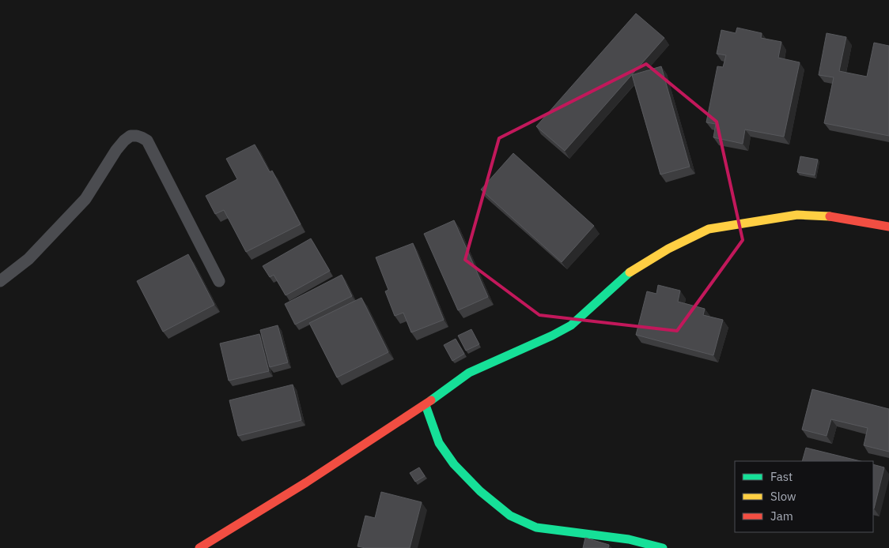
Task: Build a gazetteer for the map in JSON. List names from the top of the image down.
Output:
{
  "legend": ["Fast", "Slow", "Jam"]
}
